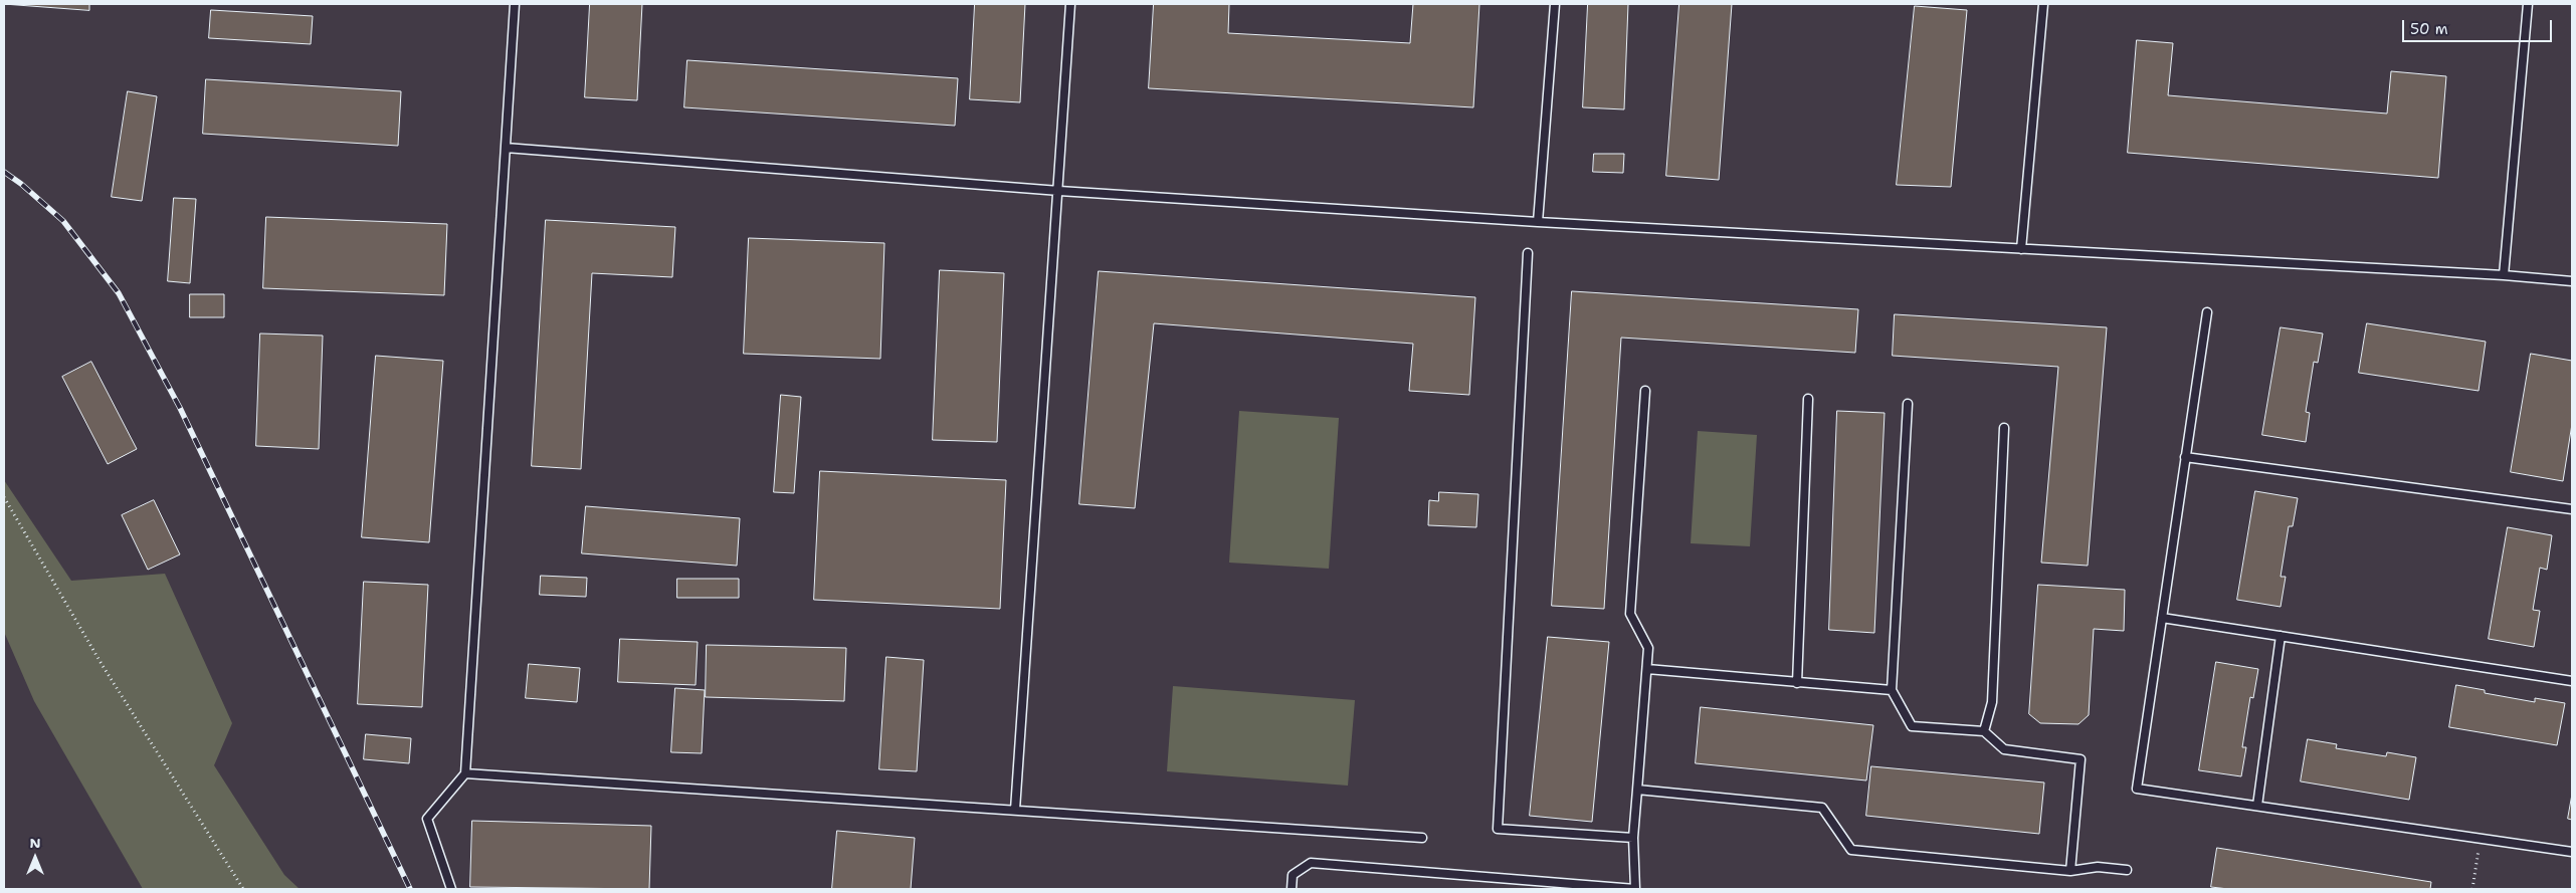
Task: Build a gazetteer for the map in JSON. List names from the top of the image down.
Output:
{
  "scale_bar": "50 m",
  "north": "top"
}
